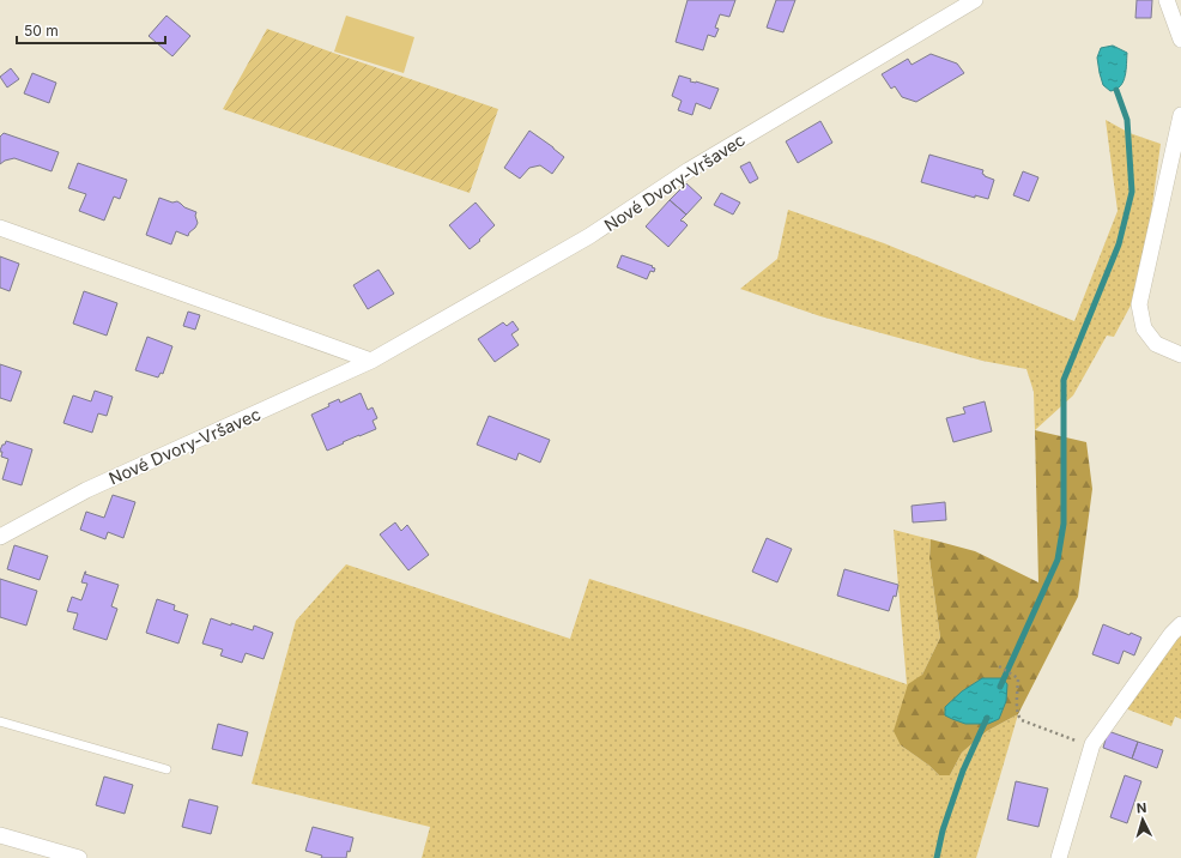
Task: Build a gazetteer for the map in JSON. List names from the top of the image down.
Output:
{
  "streets": {
    "street": ["Nové Dvory-Vršavec"]
  },
  "scale_bar": "50 m",
  "north": "top"
}
